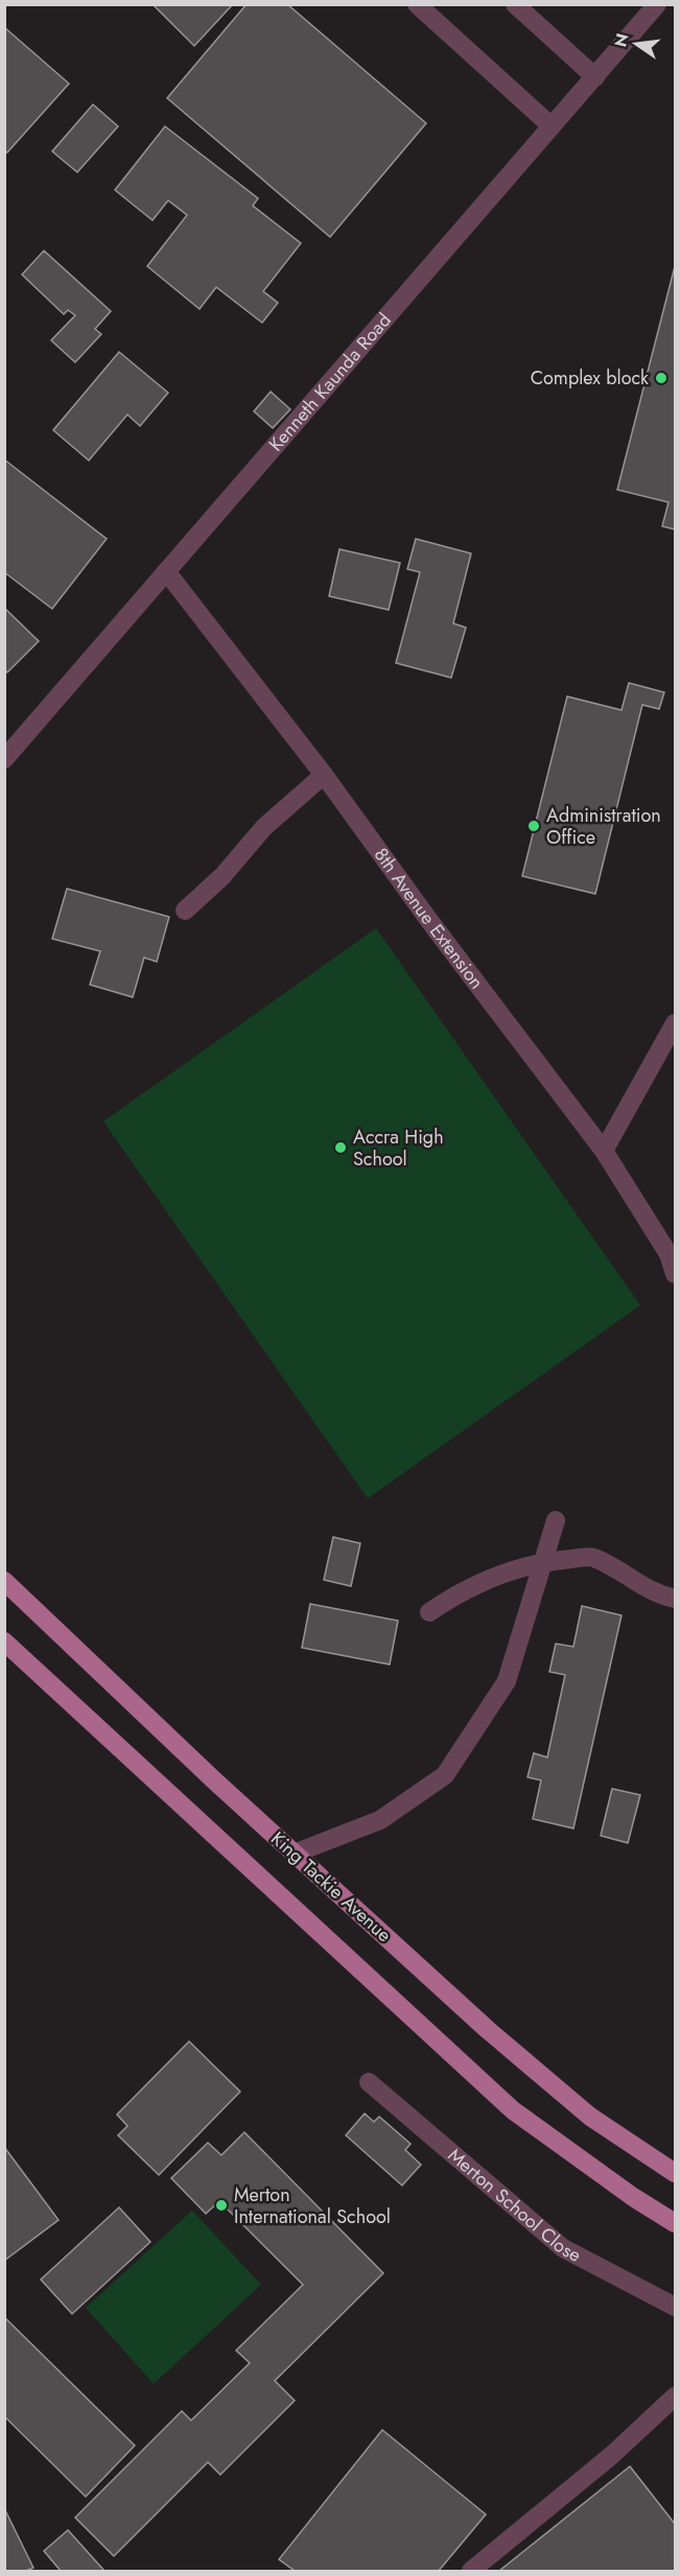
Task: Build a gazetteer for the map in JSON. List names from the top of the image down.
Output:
{
  "streets": {
    "main road": ["King Tackie Avenue"],
    "street": ["Kenneth Kaunda Road", "8th Avenue Extension", "Merton School Close"]
  },
  "crossings": [
    ["Kenneth Kaunda Road", "8th Avenue Extension"]
  ],
  "places": [
    "Complex block",
    "Administration Office",
    "Accra High School",
    "Merton International School"
  ],
  "north": "left"
}
